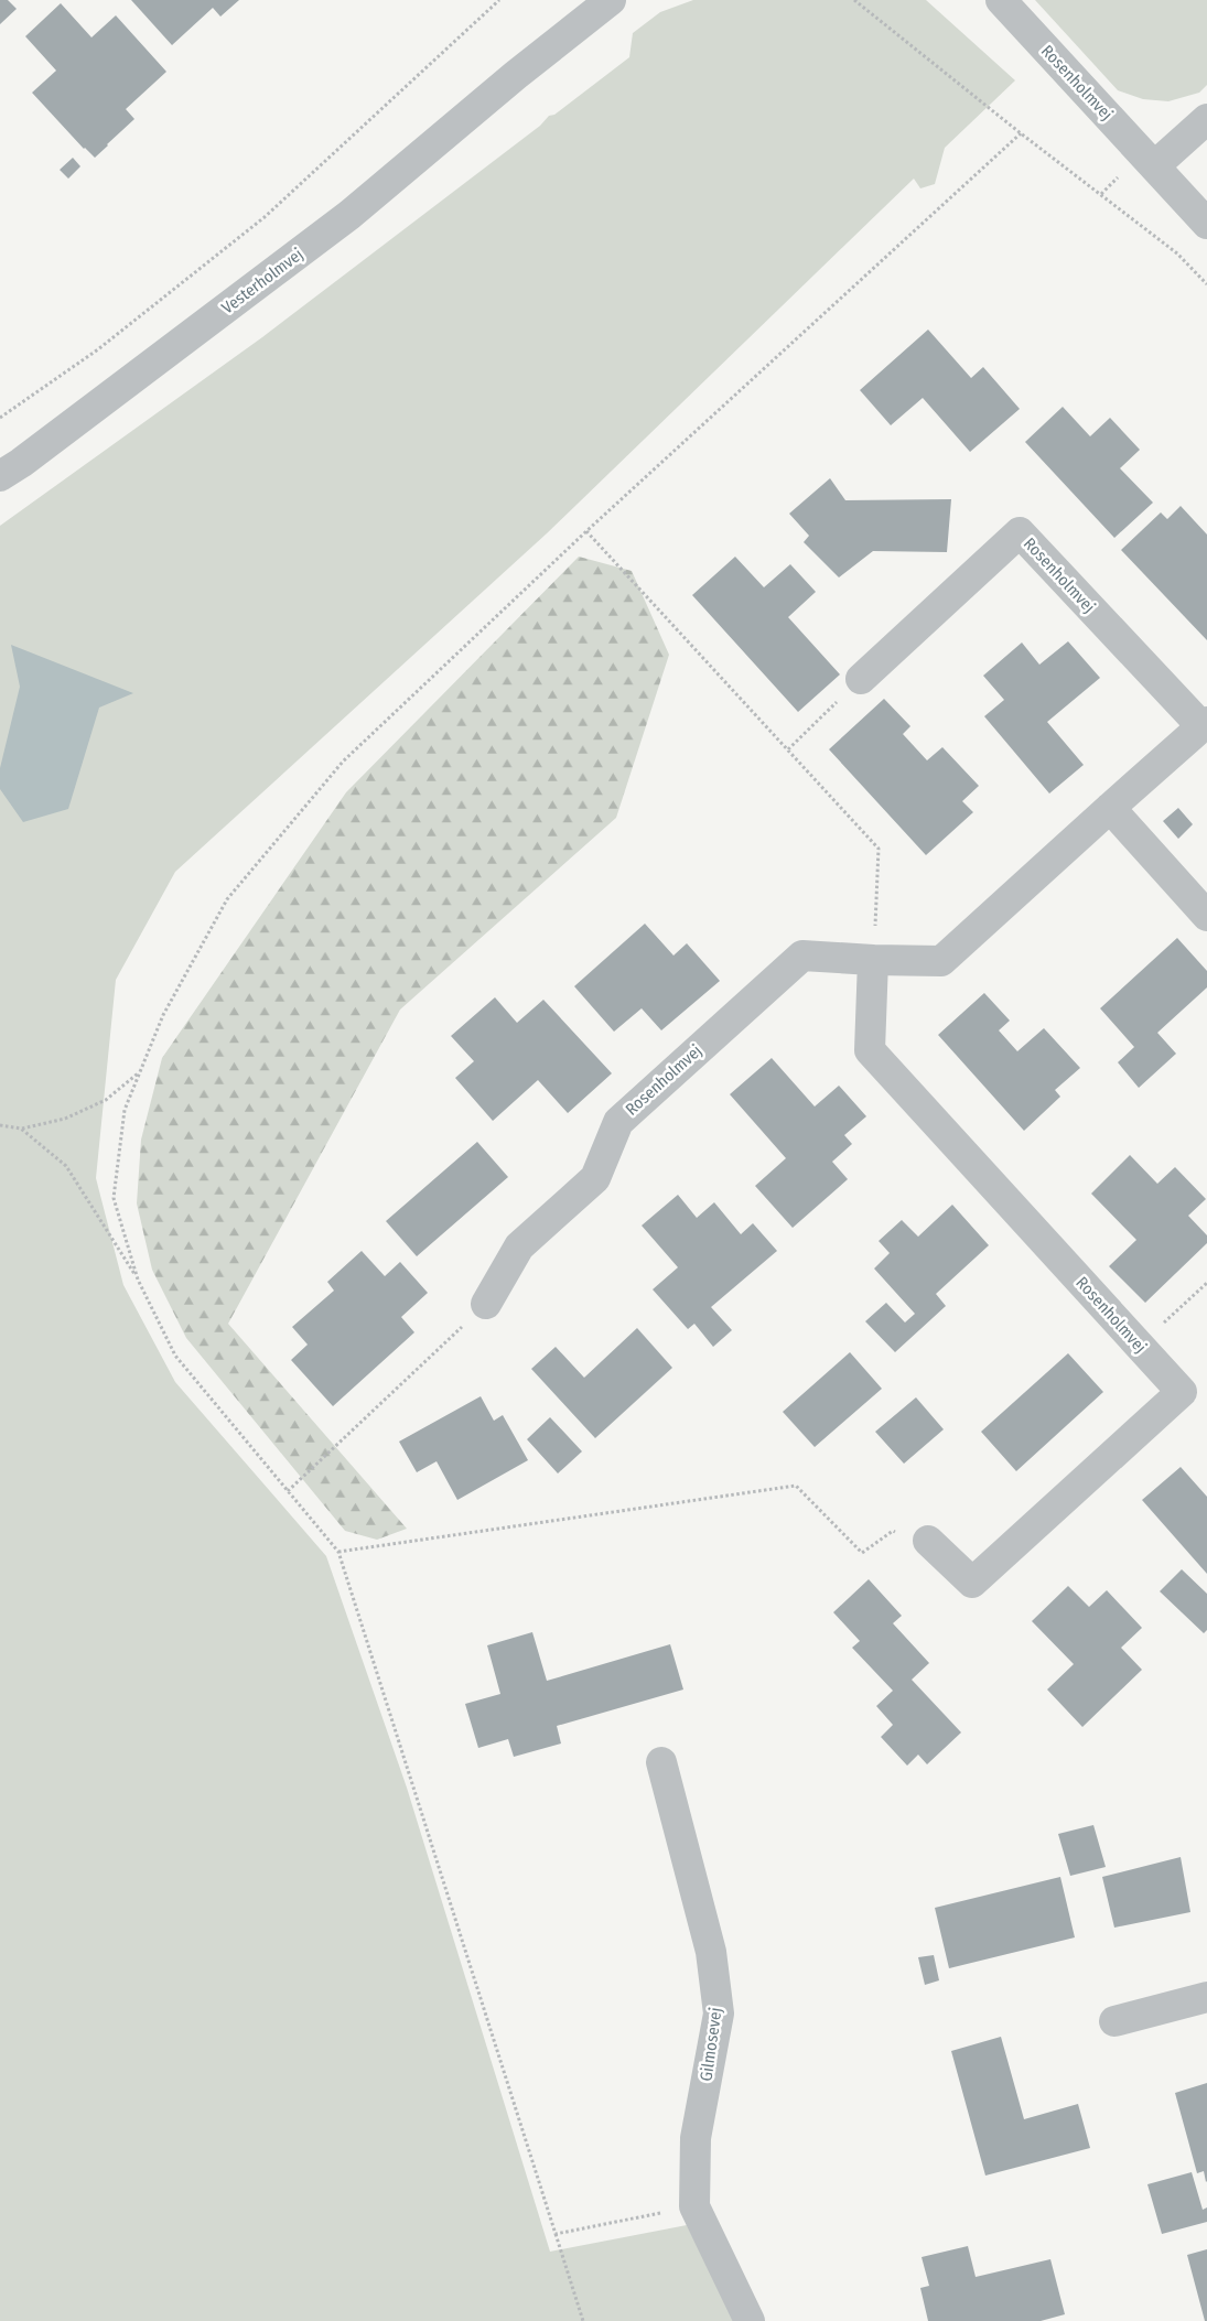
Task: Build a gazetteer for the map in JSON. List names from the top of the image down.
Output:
{
  "streets": {
    "street": ["Rosenholmvej", "Vesterholmvej", "Gilmosevej"]
  }
}
